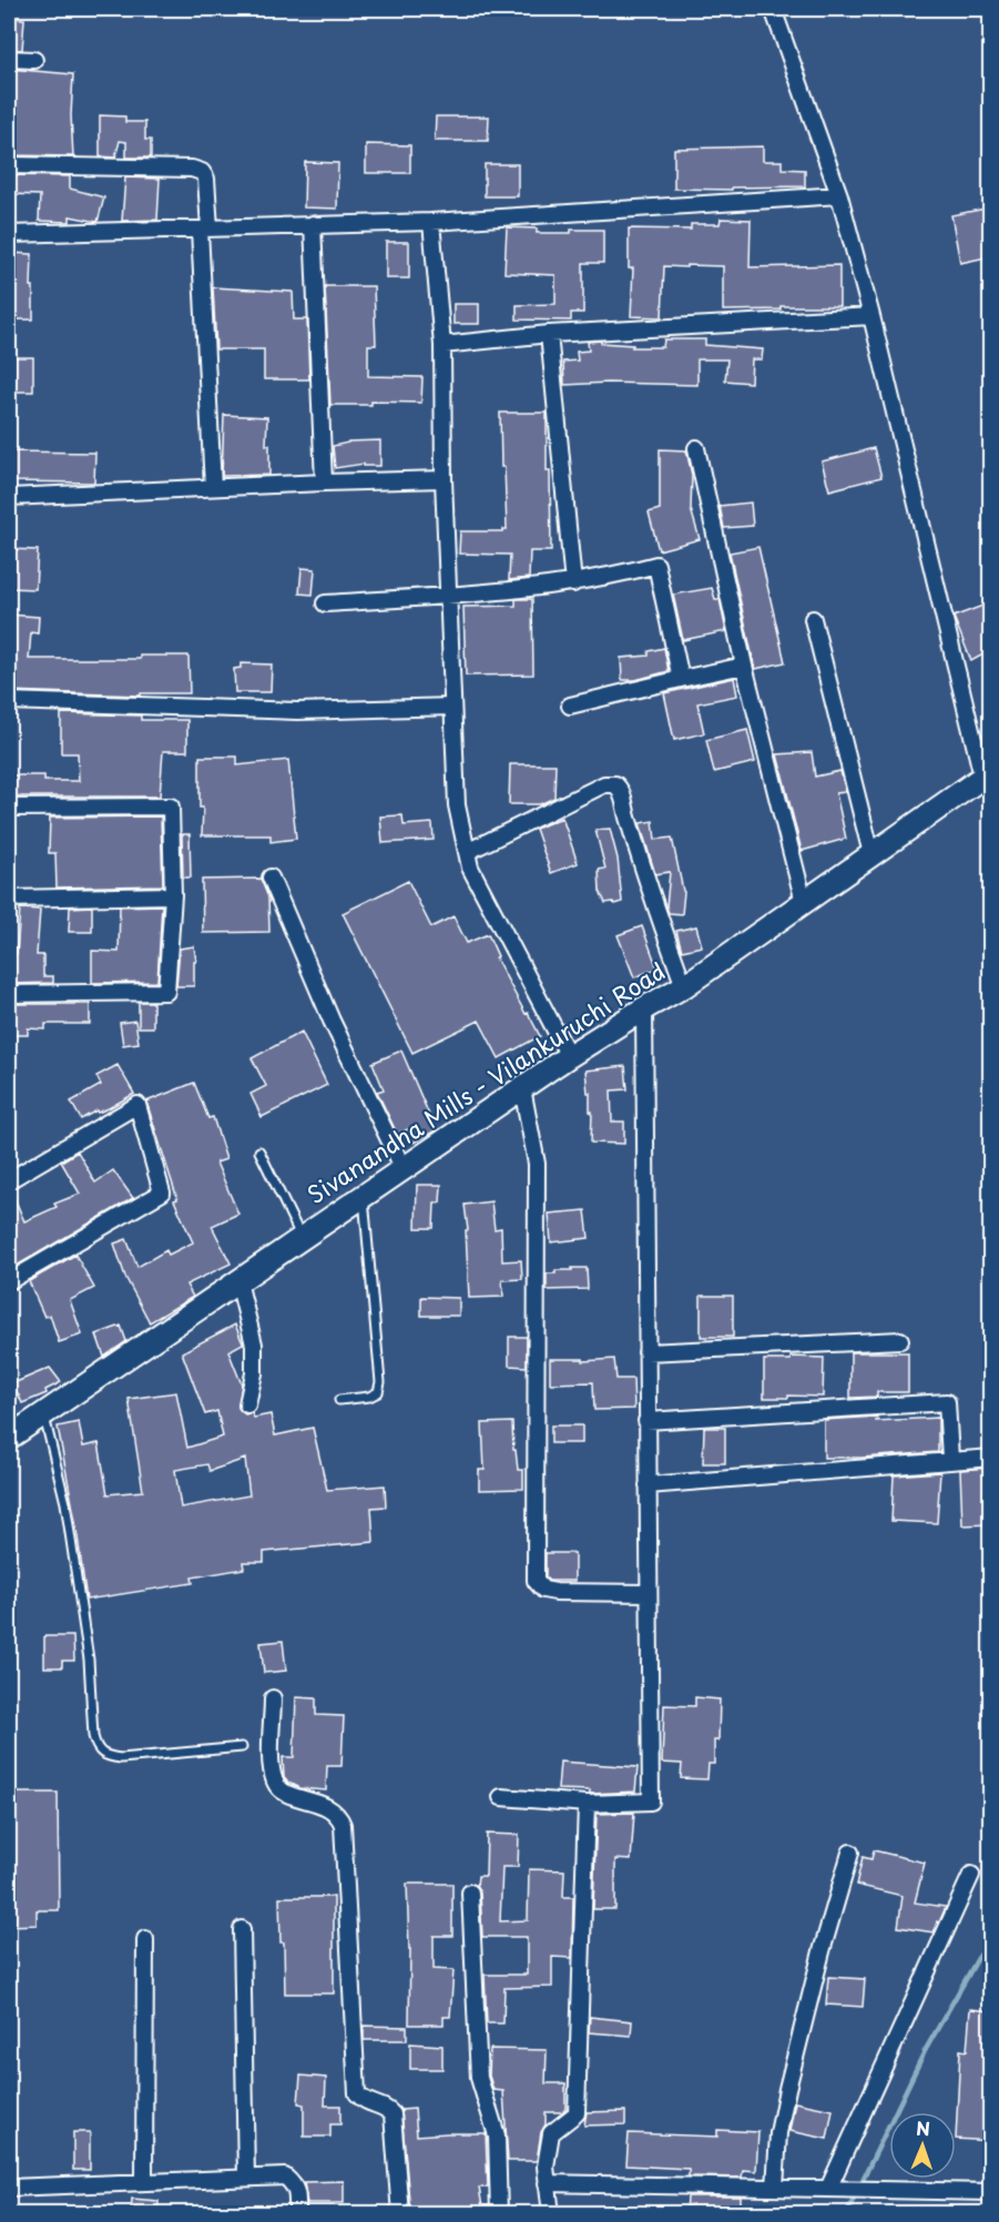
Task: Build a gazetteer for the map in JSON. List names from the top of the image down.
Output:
{
  "streets": {
    "main road": ["Sivanandha Mills - Vilankuruchi Road"]
  },
  "north": "top"
}
